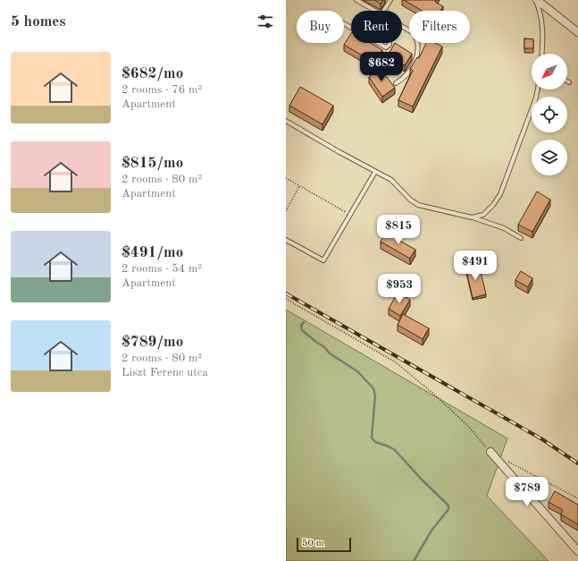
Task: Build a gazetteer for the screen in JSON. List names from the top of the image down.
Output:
{
  "scale_bar": "50 m",
  "north": "bottom left",
  "page": {
    "heading": "5 homes",
    "chip": ["Buy", "Rent", "Filters"],
    "list": [
      {
        "name": "$682/mo",
        "note": "2 rooms · 76 m² · Apartment"
      },
      {
        "name": "$815/mo",
        "note": "2 rooms · 80 m² · Apartment"
      },
      {
        "name": "$491/mo",
        "note": "2 rooms · 54 m² · Apartment"
      },
      {
        "name": "$789/mo",
        "note": "2 rooms · 80 m² · Liszt Ferenc utca"
      }
    ],
    "price": [
      "$682",
      "$815",
      "$491",
      "$953",
      "$789"
    ],
    "scale": "50 m"
  }
}
